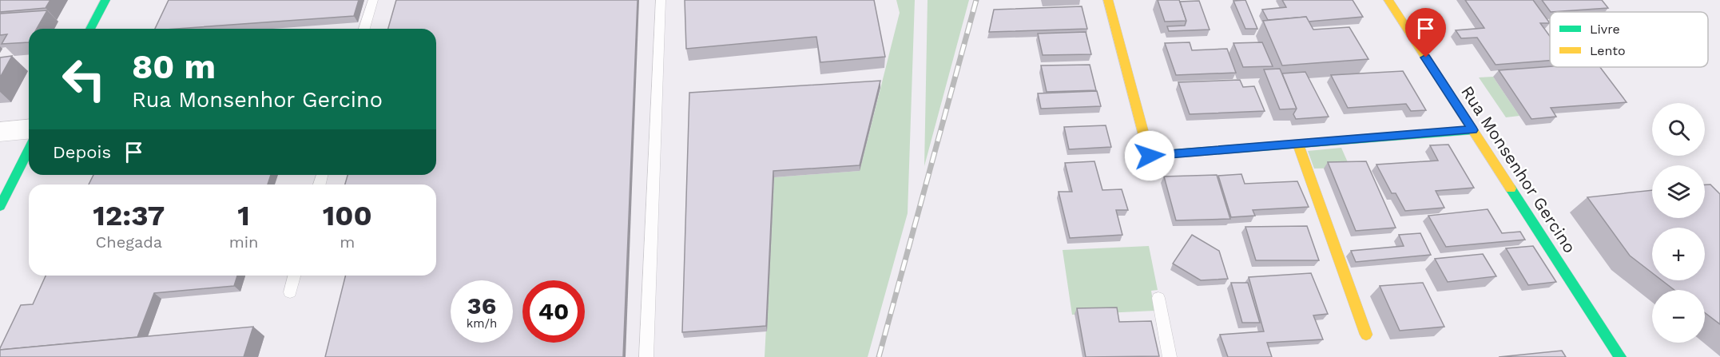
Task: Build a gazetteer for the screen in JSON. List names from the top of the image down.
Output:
{
  "streets": {
    "street": ["Rua Monsenhor Gercino"]
  },
  "legend": ["Livre", "Lento"],
  "page": {
    "turn": ["80 m", "Rua Monsenhor Gercino"],
    "map_buttons": ["+", "−"],
    "then": "Depois",
    "eta": [
      "12:37",
      "Chegada",
      "1",
      "min",
      "100",
      "m"
    ],
    "speed": "36 km/h",
    "limit": "40"
  }
}
